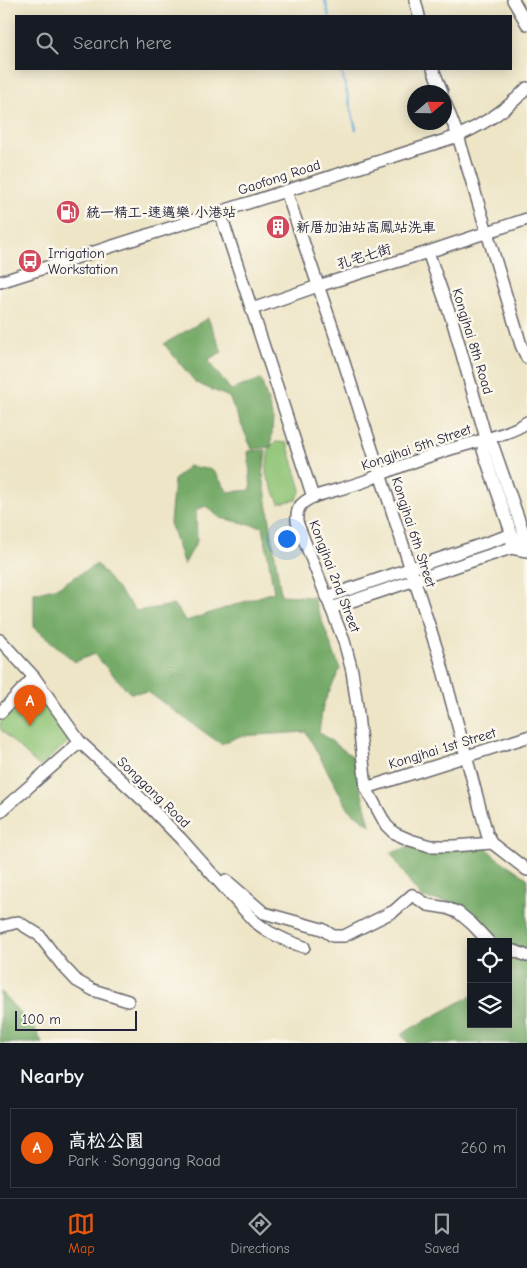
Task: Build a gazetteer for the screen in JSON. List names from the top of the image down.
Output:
{
  "streets": {
    "street": [
      "Gaofong Road",
      "孔宅七街",
      "Kongjhai 8th Road",
      "Kongjhai 5th Street",
      "Kongjhai 6th Street",
      "Kongjhai 2nd Street",
      "Kongjhai 1st Street",
      "Songgang Road"
    ]
  },
  "crossings": [
    ["Gaofong Road", "Kongjhai 6th Street"],
    ["孔宅七街", "Kongjhai 8th Road"],
    ["孔宅七街", "Kongjhai 6th Street"],
    ["Kongjhai 8th Road", "Kongjhai 5th Street"],
    ["Kongjhai 5th Street", "Kongjhai 6th Street"],
    ["Kongjhai 5th Street", "Kongjhai 2nd Street"],
    ["Kongjhai 6th Street", "Kongjhai 2nd Street"],
    ["Kongjhai 6th Street", "Kongjhai 1st Street"],
    ["Kongjhai 2nd Street", "Kongjhai 1st Street"]
  ],
  "places": {
    "fuel station": ["統一精工-速邁樂 小港站"],
    "building": ["新厝加油站高鳳站洗車"],
    "bus stop": ["Irrigation Workstation"]
  },
  "scale_bar": "100 m",
  "north": "right",
  "page": {
    "search": "Search here",
    "pins": "A",
    "scale": "100 m",
    "heading": "Nearby",
    "list": [
      {
        "mark": "A",
        "name": "高松公園",
        "note": "Park · Songgang Road",
        "value": "260 m"
      }
    ],
    "nav": ["Map", "Directions", "Saved"]
  }
}
